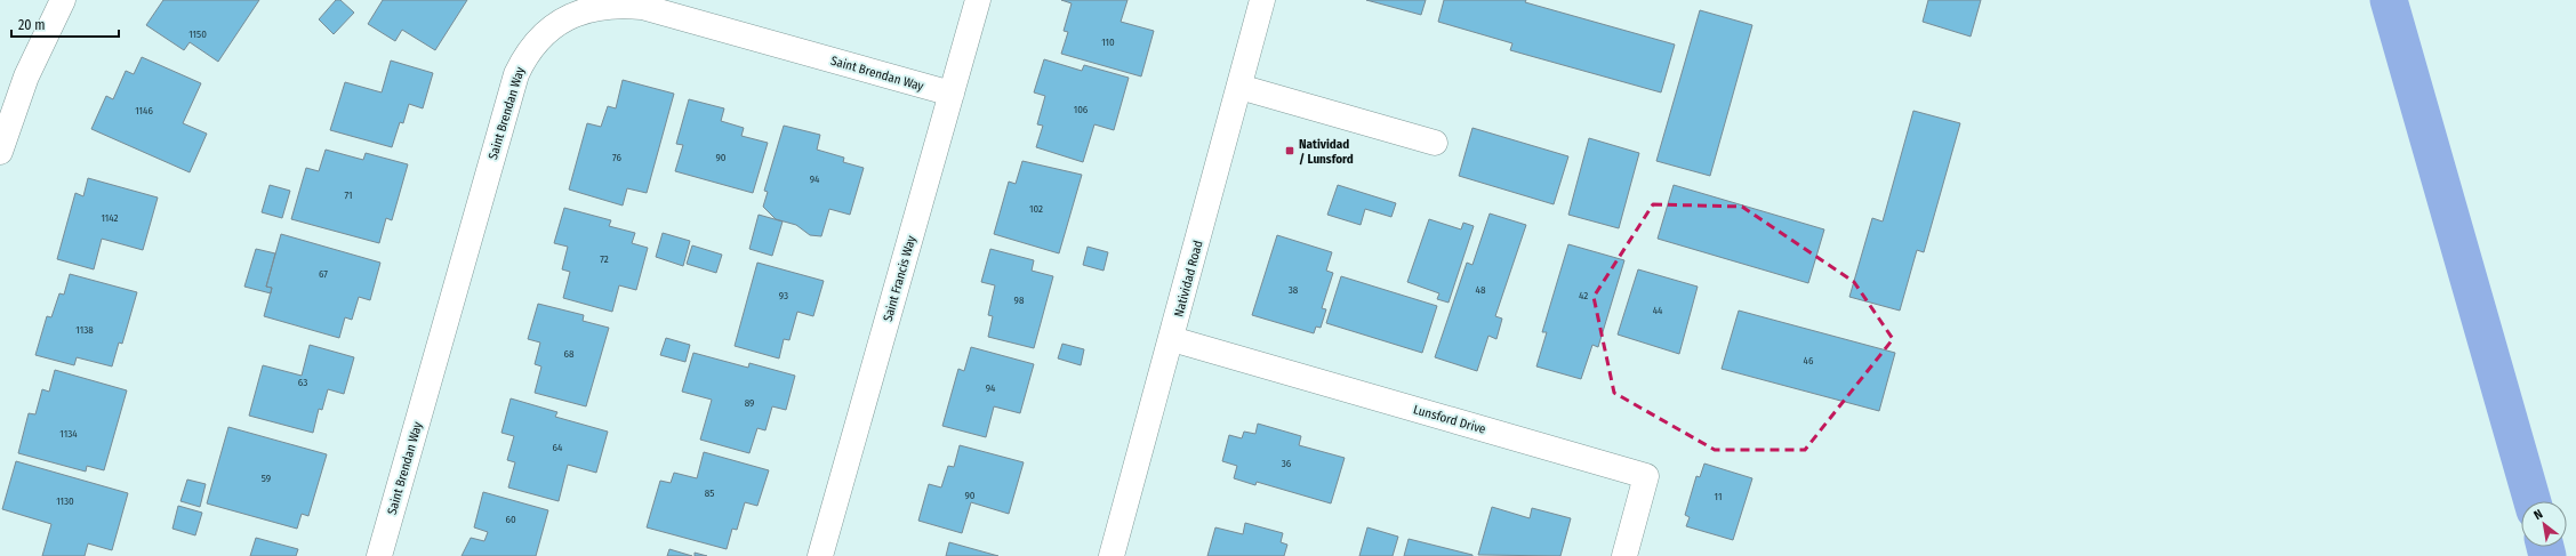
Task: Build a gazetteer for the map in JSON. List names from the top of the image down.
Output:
{
  "streets": {
    "street": [
      "Saint Brendan Way",
      "Saint Francis Way",
      "Natividad Road",
      "Lunsford Drive"
    ]
  },
  "crossings": [
    ["Saint Brendan Way", "Saint Francis Way"],
    ["Natividad Road", "Lunsford Drive"]
  ],
  "places": {
    "transit": ["Natividad / Lunsford"]
  },
  "house_numbers": [
    "1150",
    "110",
    "106",
    "1146",
    "76",
    "90",
    "94",
    "71",
    "102",
    "1142",
    "72",
    "67",
    "38",
    "48",
    "93",
    "42",
    "98",
    "44",
    "1138",
    "68",
    "46",
    "63",
    "94",
    "89",
    "1134",
    "64",
    "36",
    "59",
    "85",
    "90",
    "11",
    "1130",
    "60"
  ],
  "scale_bar": "20 m",
  "north": "top left"
}
